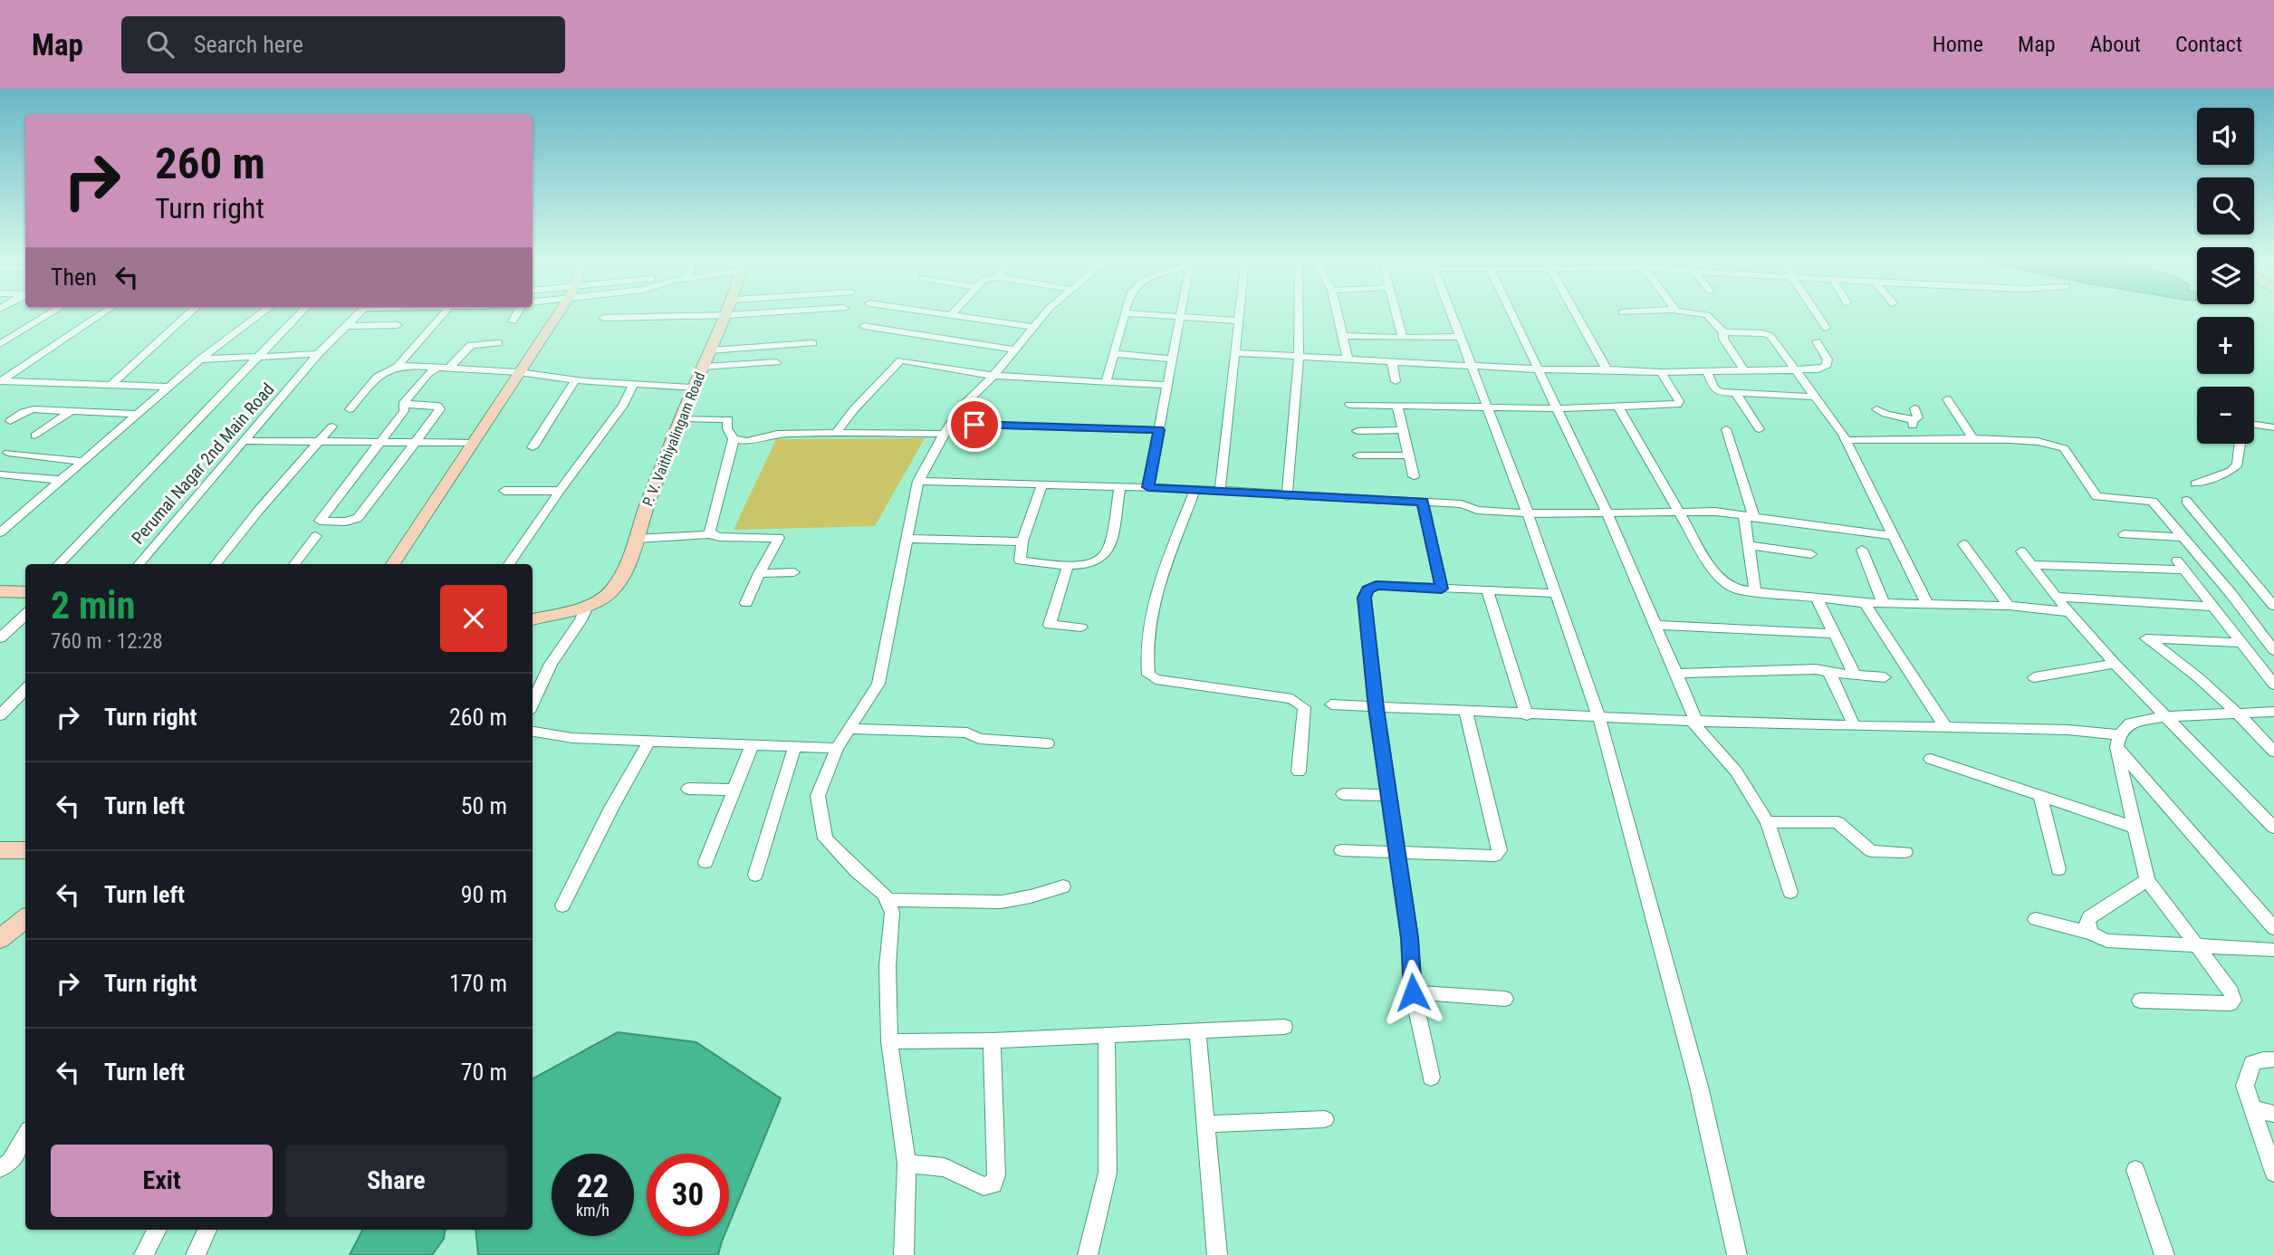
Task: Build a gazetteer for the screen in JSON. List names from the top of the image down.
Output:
{
  "streets": {
    "street": ["P. V. Vaithiyalingam Road", "Perumal Nagar 2nd Main Road"]
  },
  "page": {
    "header": "Map",
    "search": "Search here",
    "nav": [
      "Home",
      "Map",
      "About",
      "Contact"
    ],
    "map_buttons": ["+", "−"],
    "turn": ["260 m", "Turn right"],
    "then": "Then",
    "heading": ["2 min", "760 m · 12:28"],
    "list": [
      {
        "name": "Turn right",
        "value": "260 m"
      },
      {
        "name": "Turn left",
        "value": "50 m"
      },
      {
        "name": "Turn left",
        "value": "90 m"
      },
      {
        "name": "Turn right",
        "value": "170 m"
      },
      {
        "name": "Turn left",
        "value": "70 m"
      }
    ],
    "buttons": ["Exit", "Share"],
    "speed": "22 km/h",
    "limit": "30"
  }
}
